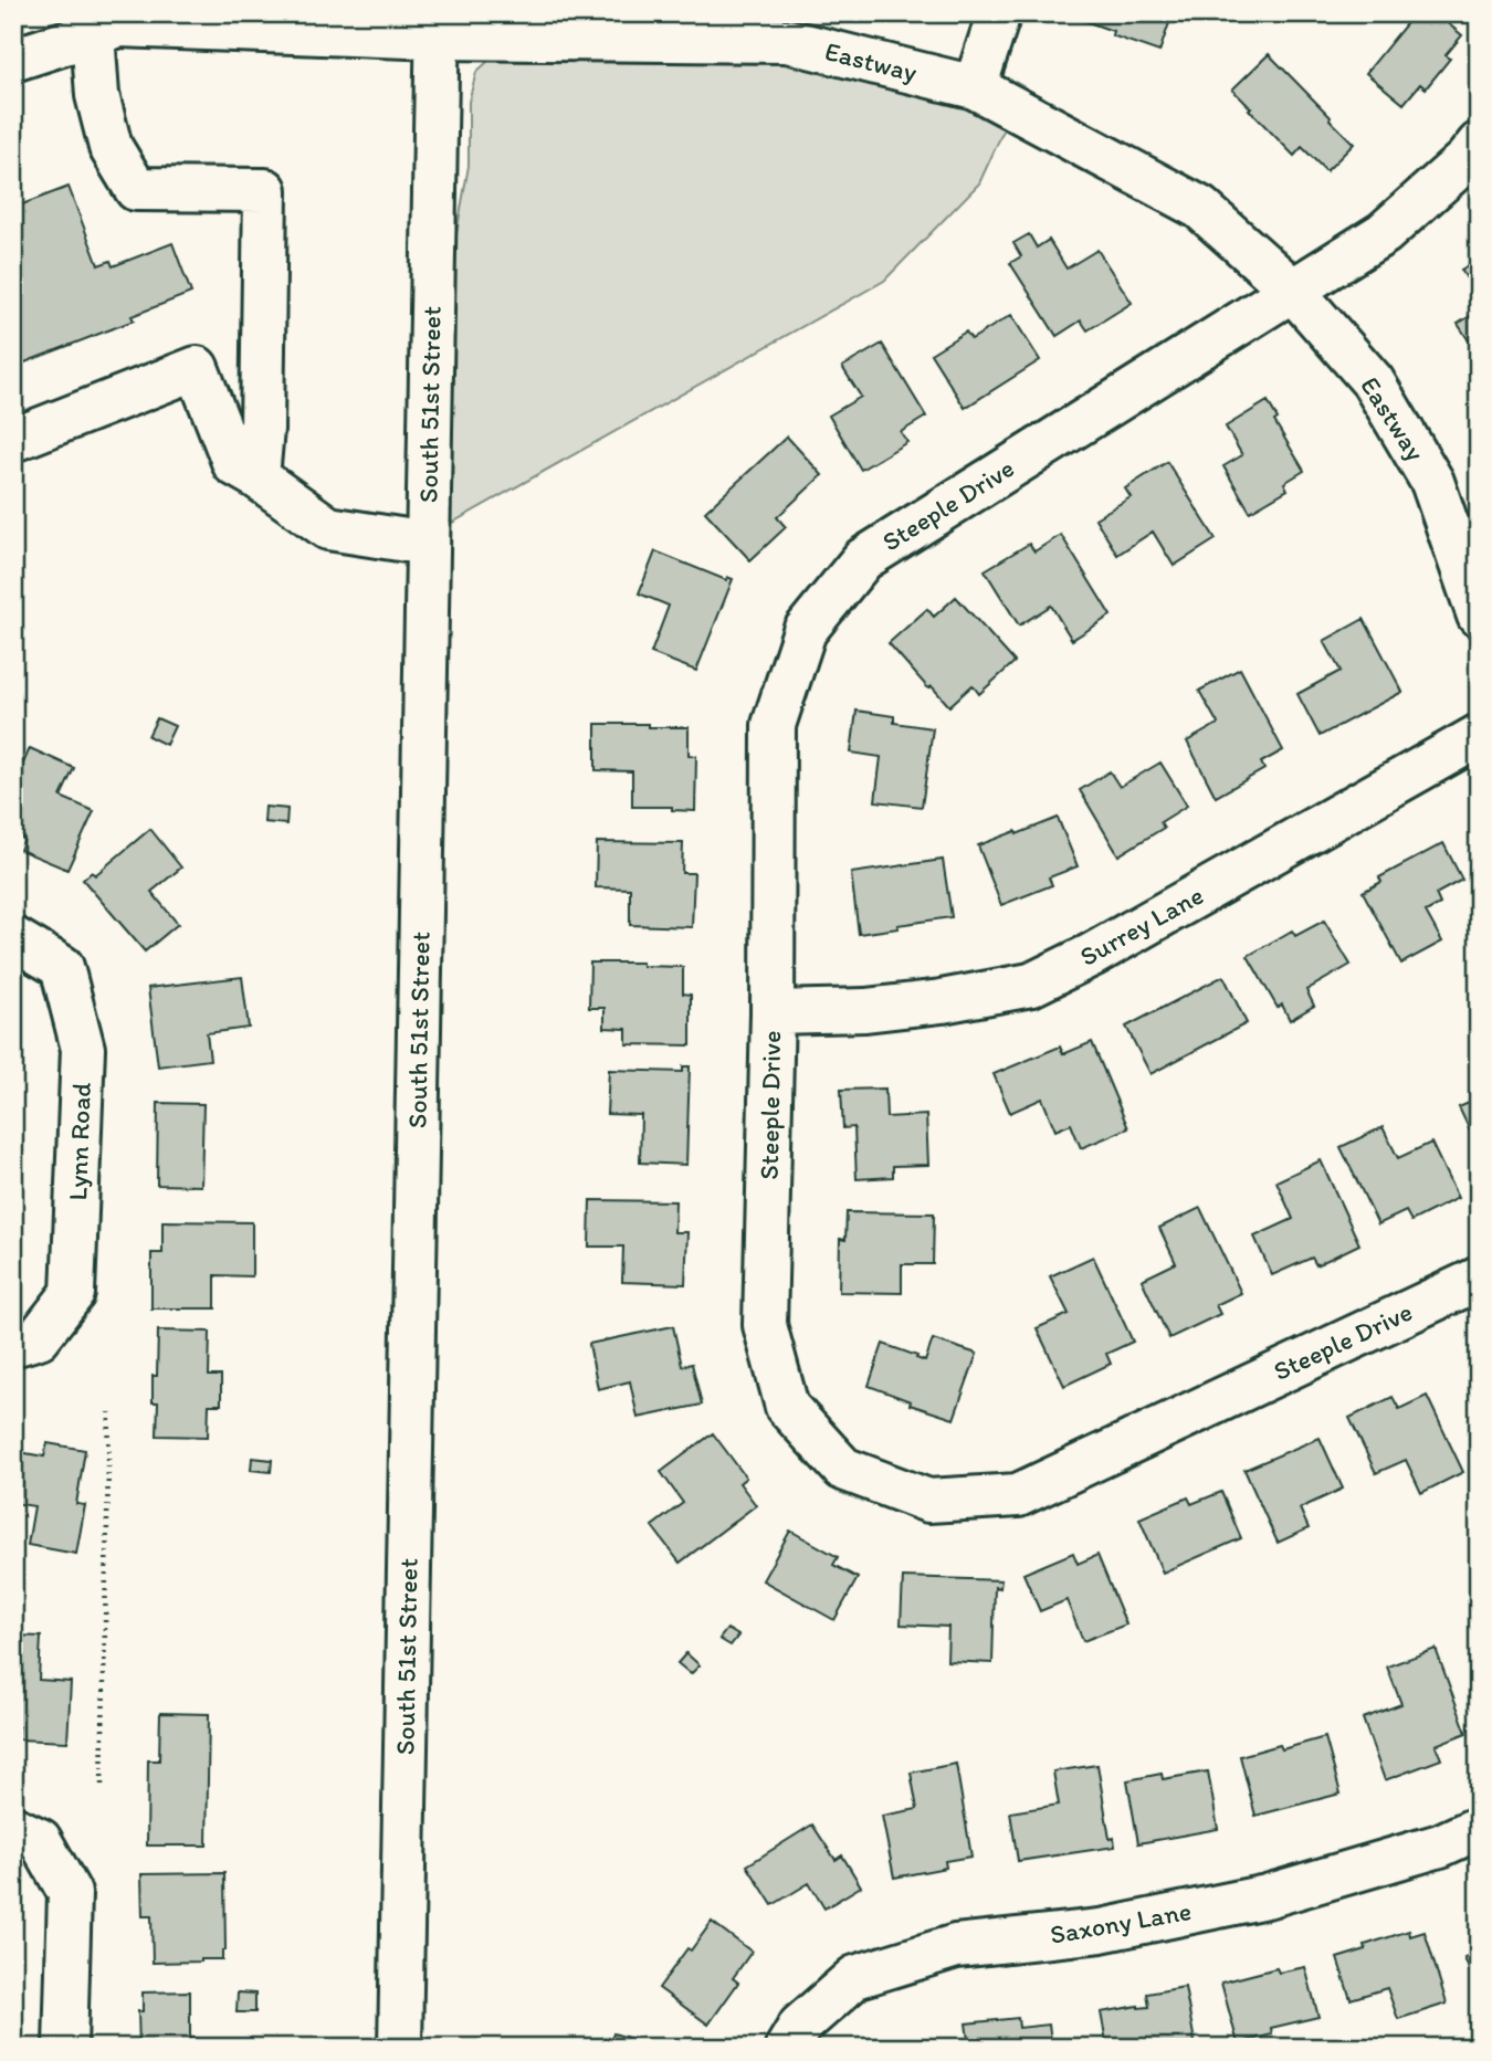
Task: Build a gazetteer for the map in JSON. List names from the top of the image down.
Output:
{
  "streets": {
    "street": [
      "Eastway",
      "South 51st Street",
      "Steeple Drive",
      "Surrey Lane",
      "Lynn Road",
      "Saxony Lane"
    ]
  },
  "crossings": [
    ["Eastway", "South 51st Street"],
    ["Eastway", "Steeple Drive"],
    ["Steeple Drive", "Surrey Lane"]
  ]
}
